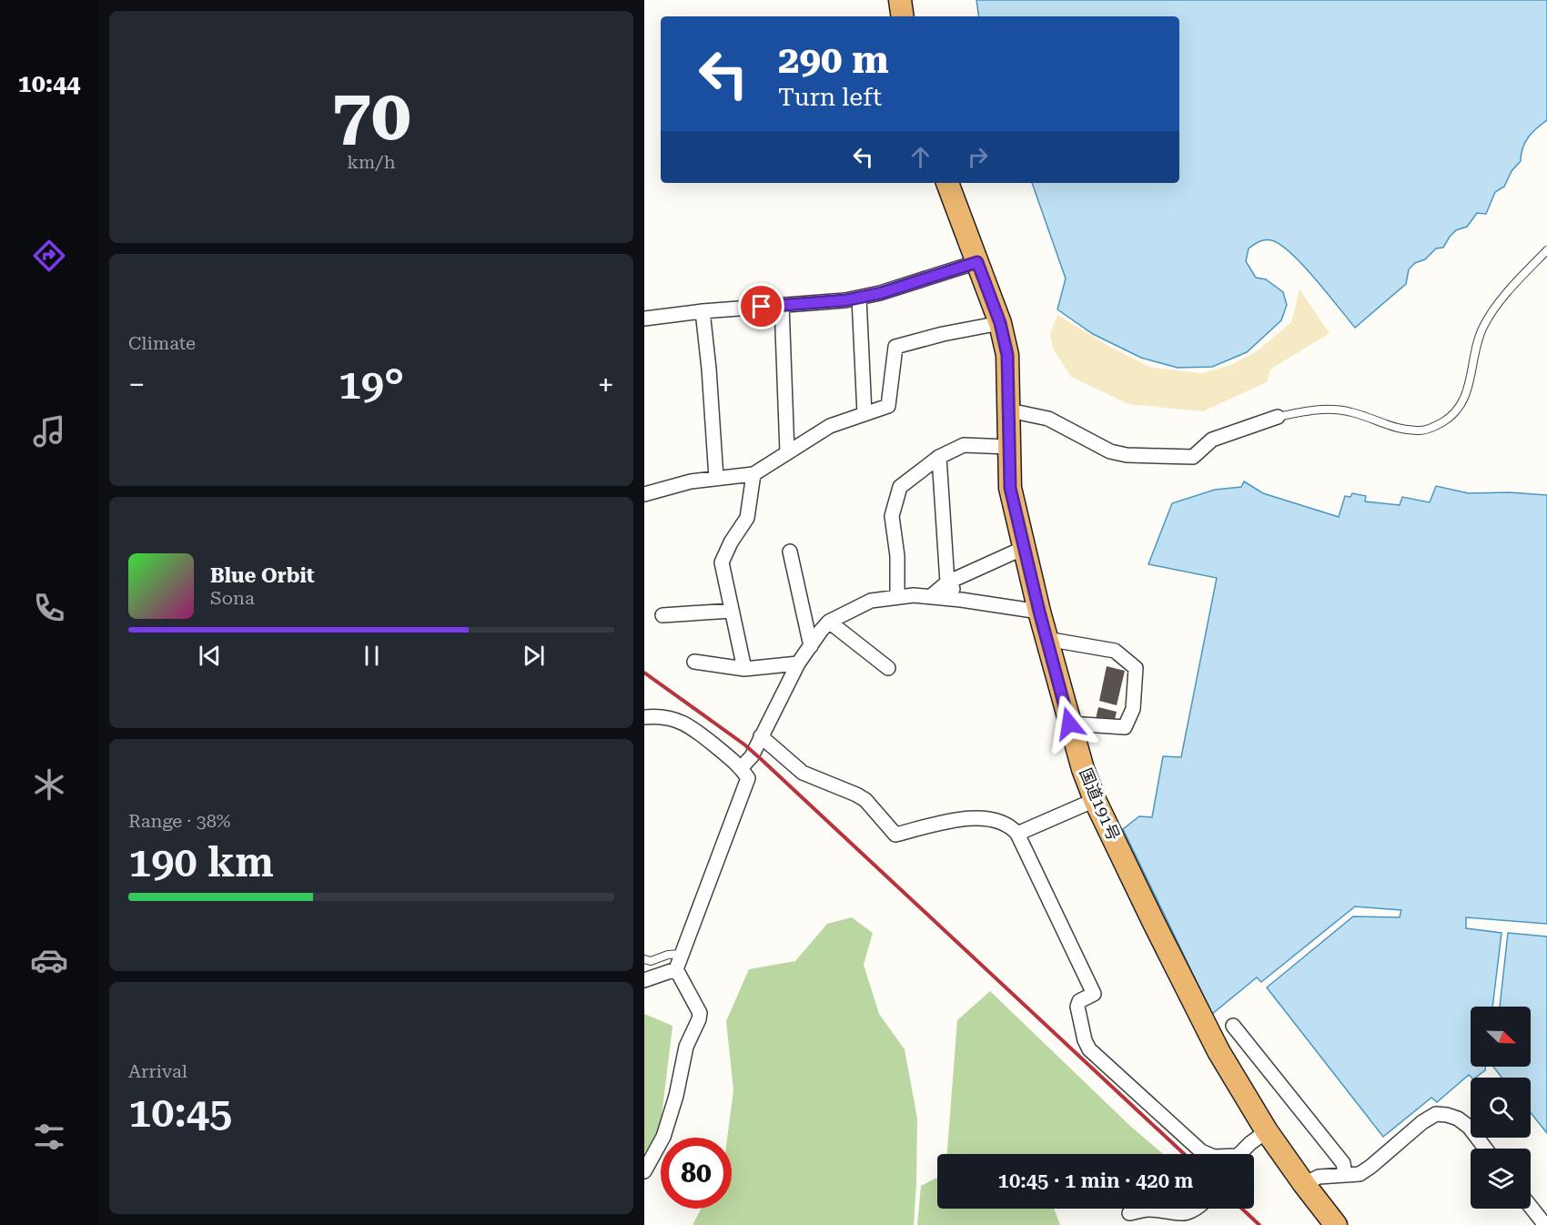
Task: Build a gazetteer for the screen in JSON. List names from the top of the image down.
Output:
{
  "streets": {
    "highway": ["国道191号"]
  },
  "north": "bottom right",
  "page": {
    "tabs": "10:44",
    "tile": [
      ["70", "km/h"],
      "Climate",
      ["Range · 38%", "190 km"],
      ["Arrival", "10:45"]
    ],
    "turn": ["290 m", "Turn left"],
    "heat": ["−", "19°", "+"],
    "song": ["Blue Orbit", "Sona"],
    "limit": "80",
    "trip": "10:45 · 1 min · 420 m"
  }
}
